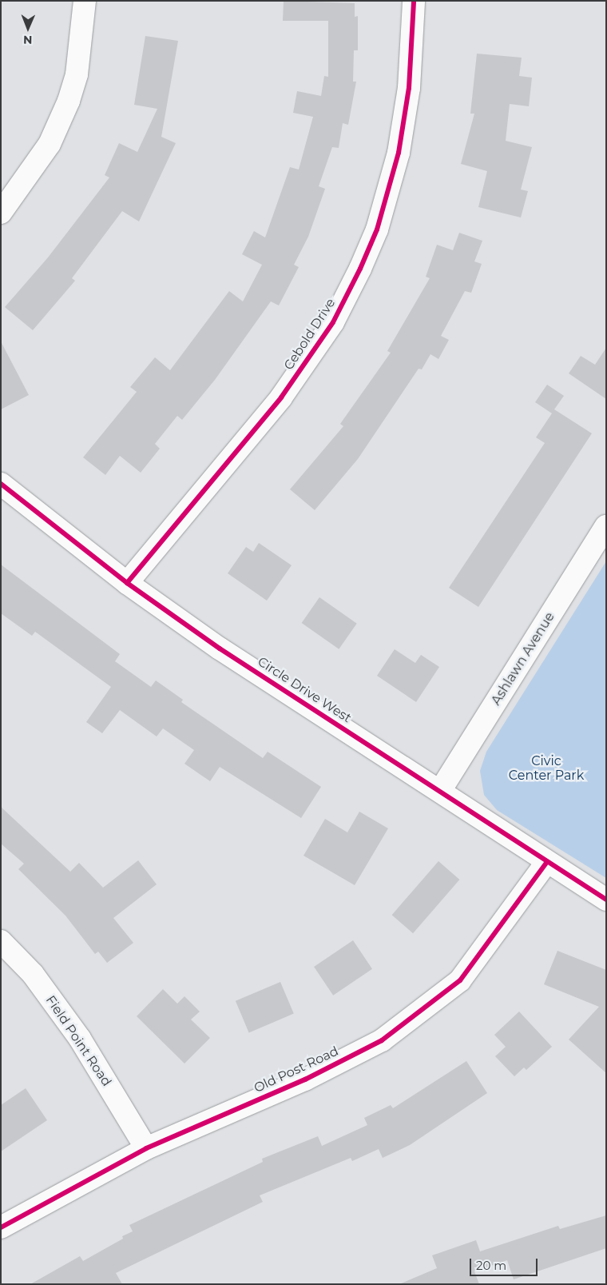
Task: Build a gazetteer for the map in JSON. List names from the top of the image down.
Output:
{
  "streets": {
    "street": [
      "Cebold Drive",
      "Ashlawn Avenue",
      "Circle Drive West",
      "Field Point Road",
      "Old Post Road"
    ]
  },
  "crossings": [
    ["Cebold Drive", "Circle Drive West"],
    ["Ashlawn Avenue", "Circle Drive West"],
    ["Circle Drive West", "Old Post Road"],
    ["Field Point Road", "Old Post Road"]
  ],
  "parks": ["Civic Center Park"],
  "scale_bar": "20 m",
  "north": "bottom"
}
